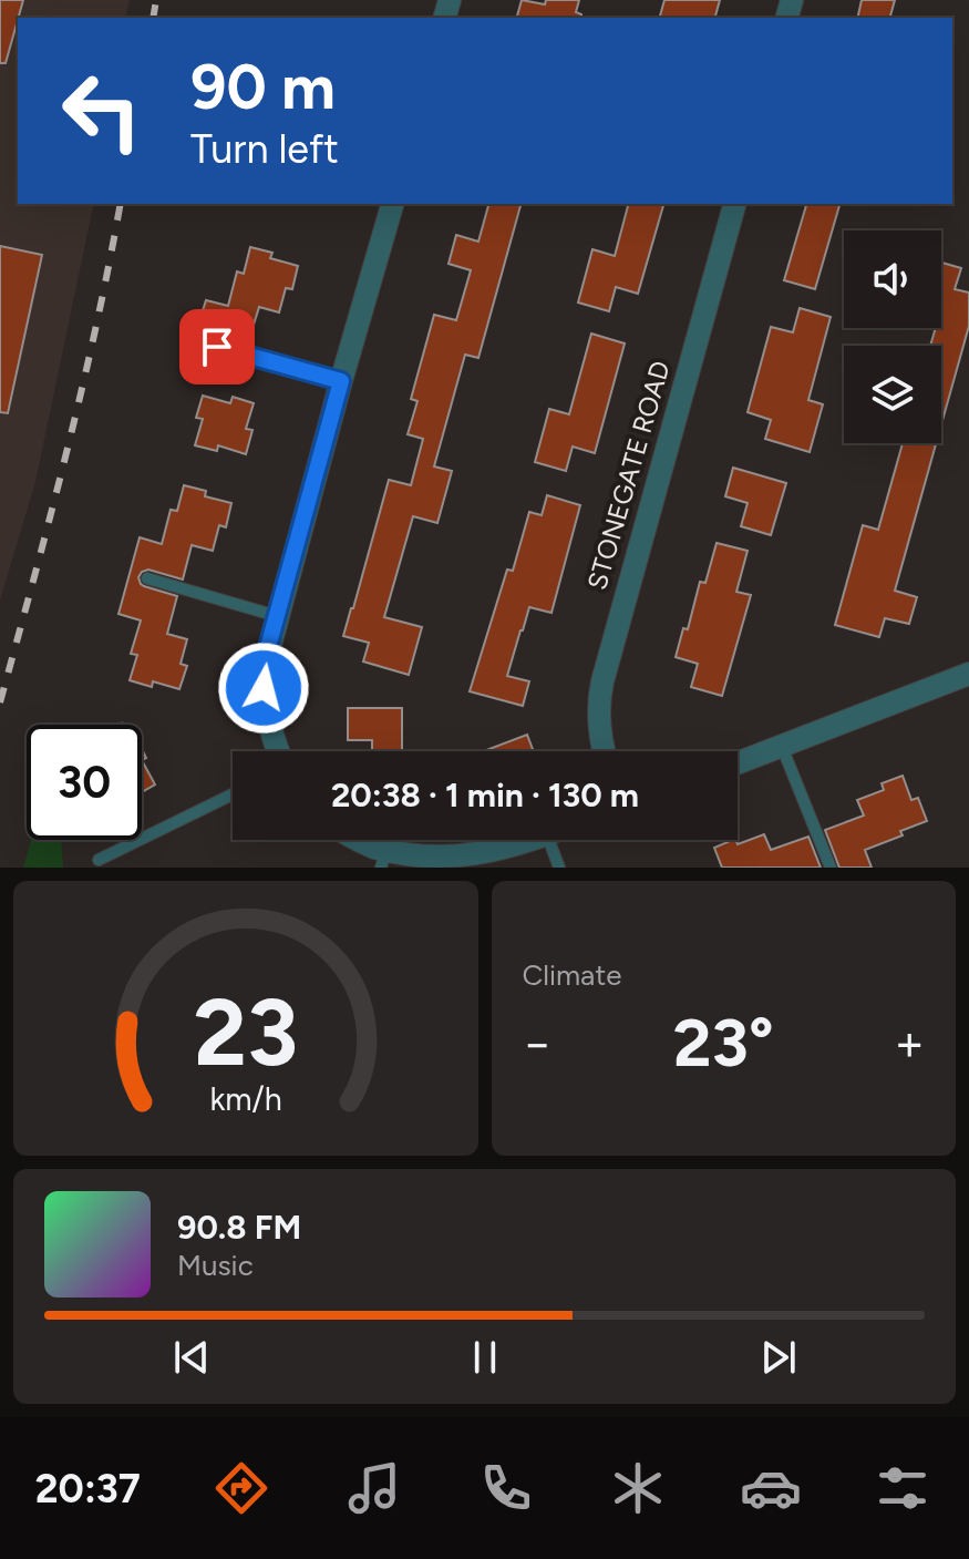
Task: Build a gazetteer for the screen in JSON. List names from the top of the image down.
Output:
{
  "streets": {
    "street": ["STONEGATE ROAD"]
  },
  "page": {
    "turn": ["90 m", "Turn left"],
    "limit": "30",
    "trip": "20:38 · 1 min · 130 m",
    "tile": "Climate",
    "heat": ["−", "23°", "+"],
    "song": ["90.8 FM", "Music"],
    "tabs": "20:37",
    "gauge": ["23", "km/h"]
  }
}
